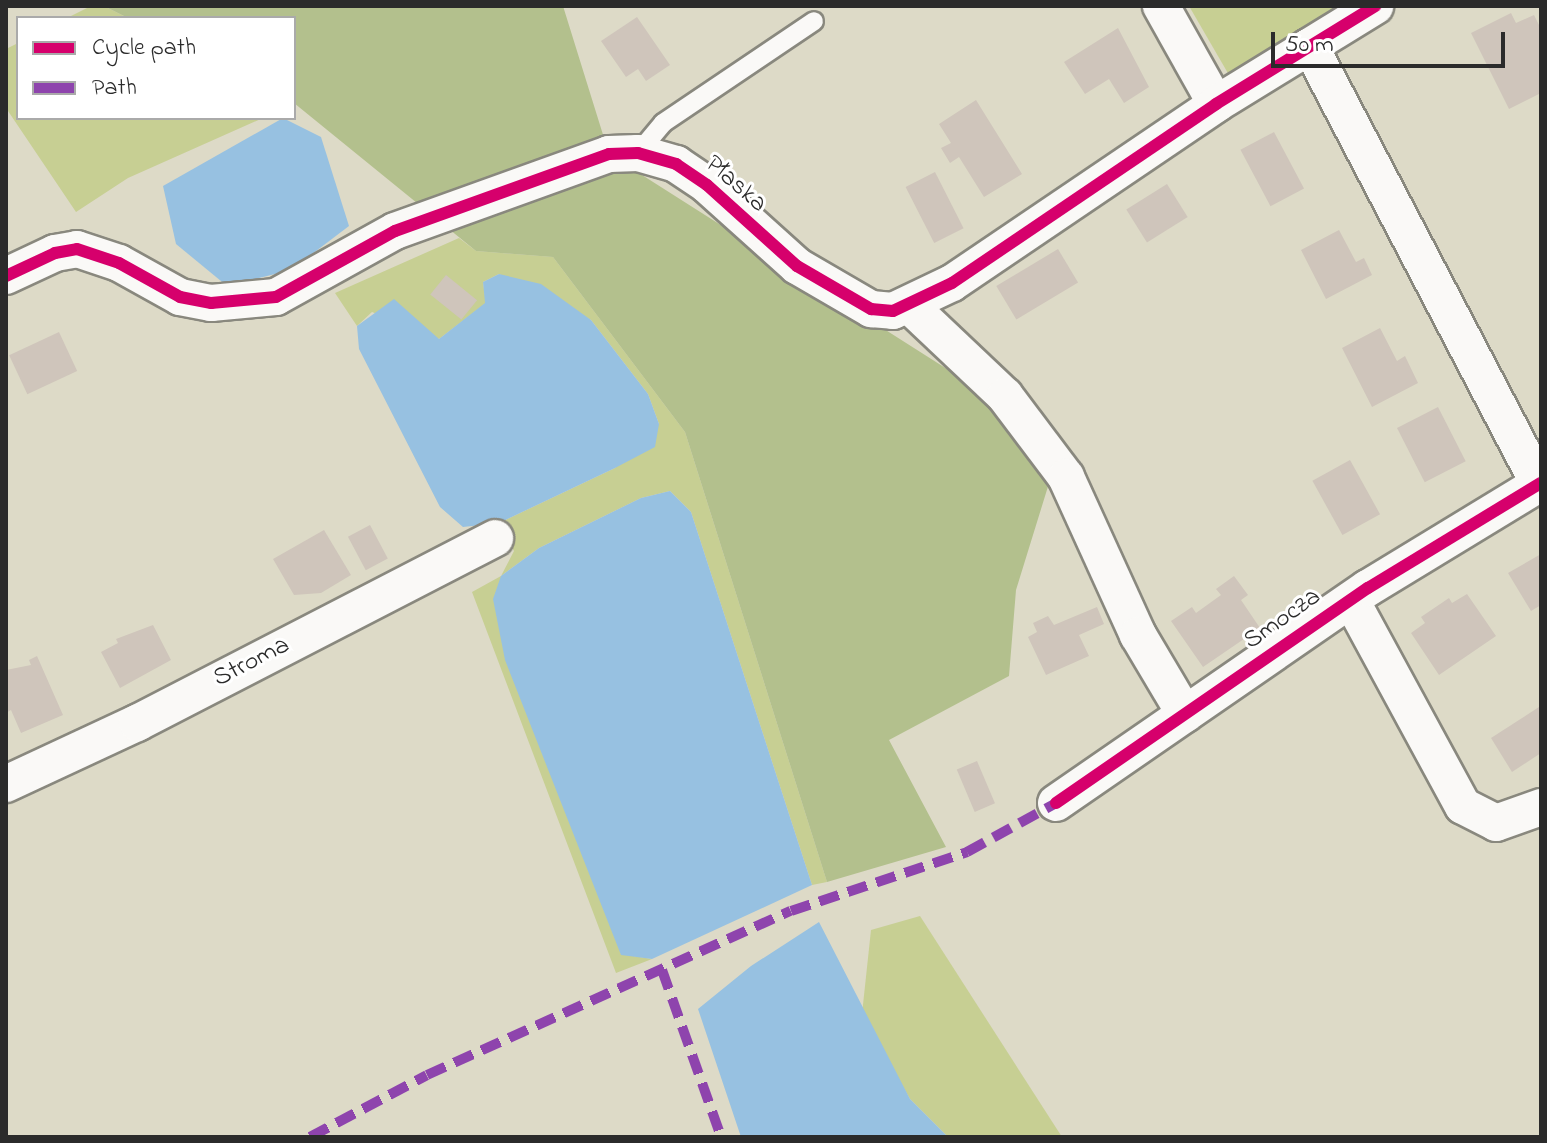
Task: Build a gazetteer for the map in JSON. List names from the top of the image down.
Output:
{
  "streets": {
    "street": ["Płaska", "Smocza", "Stroma"]
  },
  "legend": ["Cycle path", "Path"],
  "scale_bar": "50 m"
}
